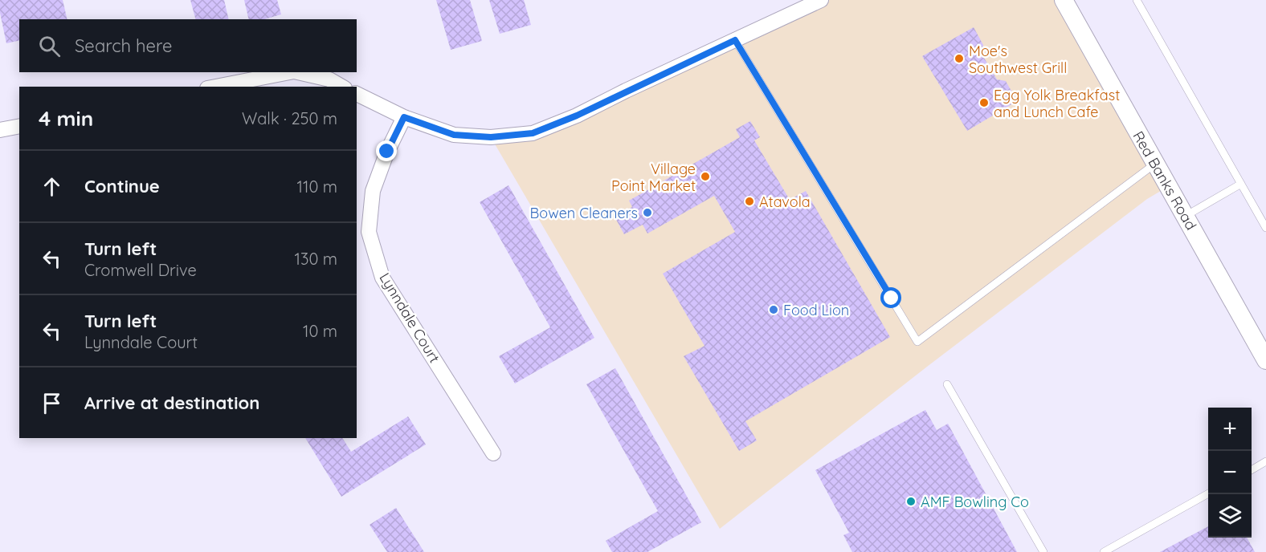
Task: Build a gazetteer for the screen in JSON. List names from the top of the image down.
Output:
{
  "streets": {
    "street": ["Red Banks Road", "Lynndale Court"]
  },
  "places": [
    "Moe's Southwest Grill",
    "Egg Yolk Breakfast and Lunch Cafe",
    "Village Point Market",
    "Atavola",
    "Bowen Cleaners",
    "Food Lion",
    "AMF Bowling Co"
  ],
  "page": {
    "search": "Search here",
    "heading": ["4 min", "Walk · 250 m"],
    "list": [
      ["Continue", "110 m"],
      ["Turn left", "Cromwell Drive", "130 m"],
      ["Turn left", "Lynndale Court", "10 m"],
      "Arrive at destination"
    ],
    "map_buttons": ["+", "−"]
  }
}
